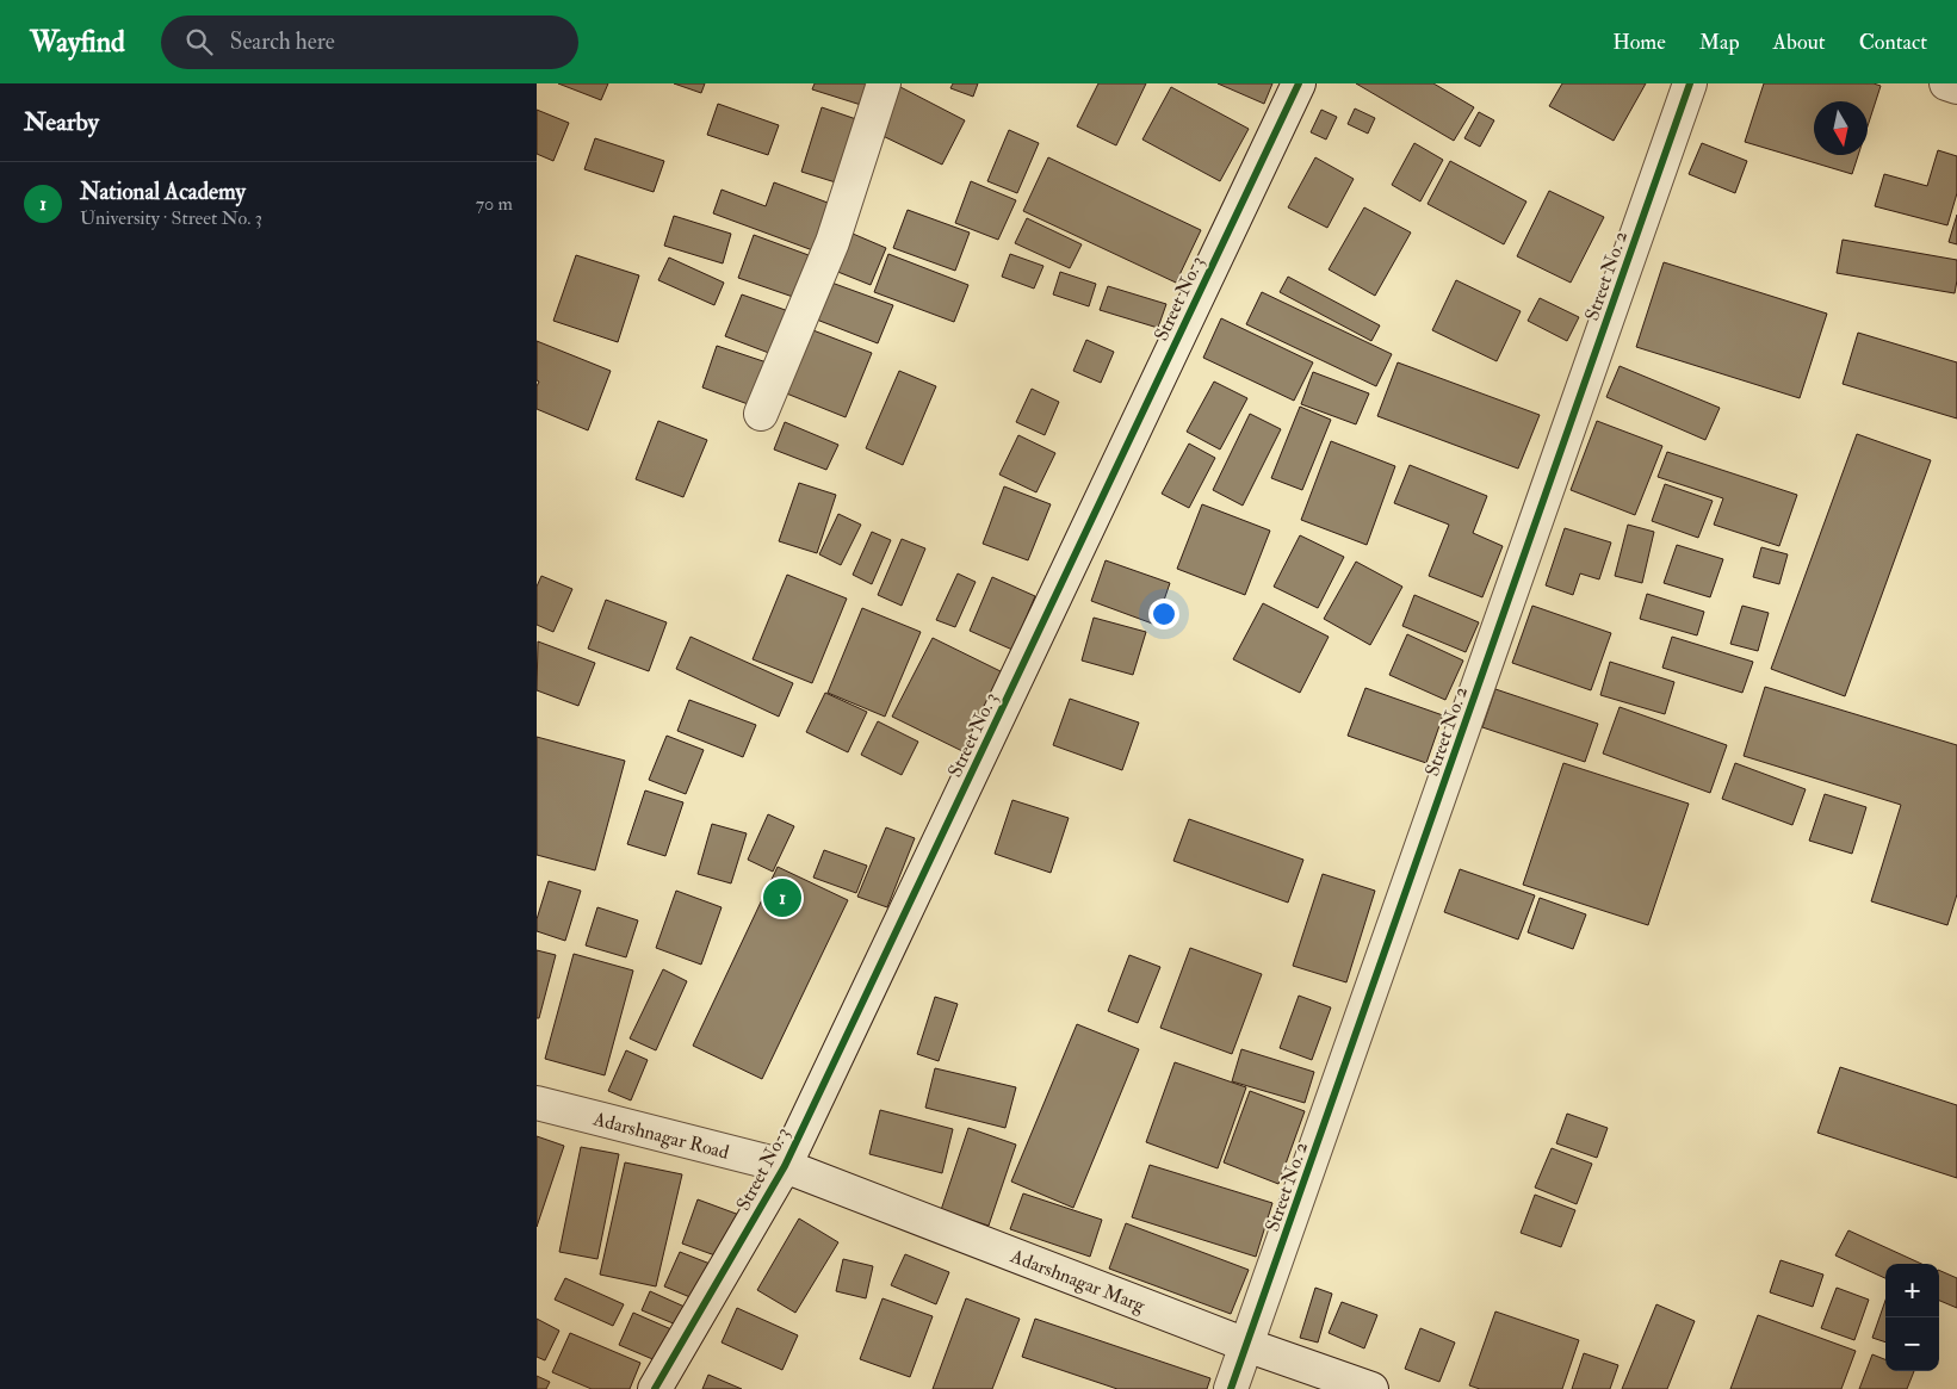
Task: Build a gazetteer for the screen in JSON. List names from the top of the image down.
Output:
{
  "streets": {
    "street": [
      "Street No. 2",
      "Street No. 3",
      "Adarshnagar Road",
      "Adarshnagar Marg"
    ]
  },
  "crossings": [
    ["Street No. 2", "Adarshnagar Marg"],
    ["Street No. 3", "Adarshnagar Road"],
    ["Street No. 3", "Adarshnagar Marg"],
    ["Adarshnagar Road", "Adarshnagar Marg"]
  ],
  "north": "bottom",
  "page": {
    "header": "Wayfind",
    "search": "Search here",
    "nav": [
      "Home",
      "Map",
      "About",
      "Contact"
    ],
    "heading": "Nearby",
    "list": [
      {
        "mark": "1",
        "name": "National Academy",
        "note": "University · Street No. 3",
        "value": "70 m"
      }
    ],
    "pins": "1",
    "map_buttons": ["+", "−"]
  }
}
